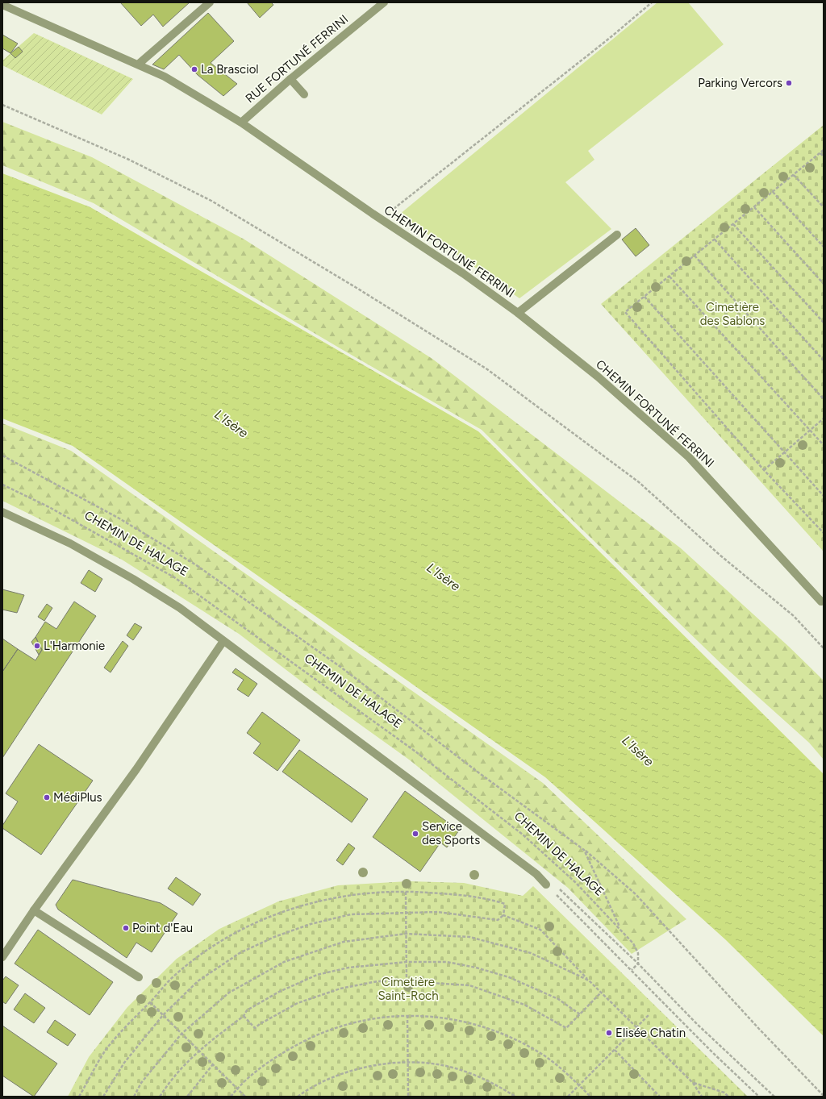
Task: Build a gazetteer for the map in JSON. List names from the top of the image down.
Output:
{
  "streets": {
    "street": ["RUE FORTUNÉ FERRINI", "CHEMIN FORTUNÉ FERRINI"],
    "path": ["CHEMIN DE HALAGE"]
  },
  "crossings": [
    ["RUE FORTUNÉ FERRINI", "CHEMIN FORTUNÉ FERRINI"]
  ],
  "water": ["L'Isère"],
  "parks": ["Cimetière des Sablons", "Cimetière Saint-Roch"],
  "places": [
    "La Brasciol",
    "Parking Vercors",
    "L'Harmonie",
    "MédiPlus",
    "Service des Sports",
    "Point d'Eau",
    "Elisée Chatin"
  ]
}
